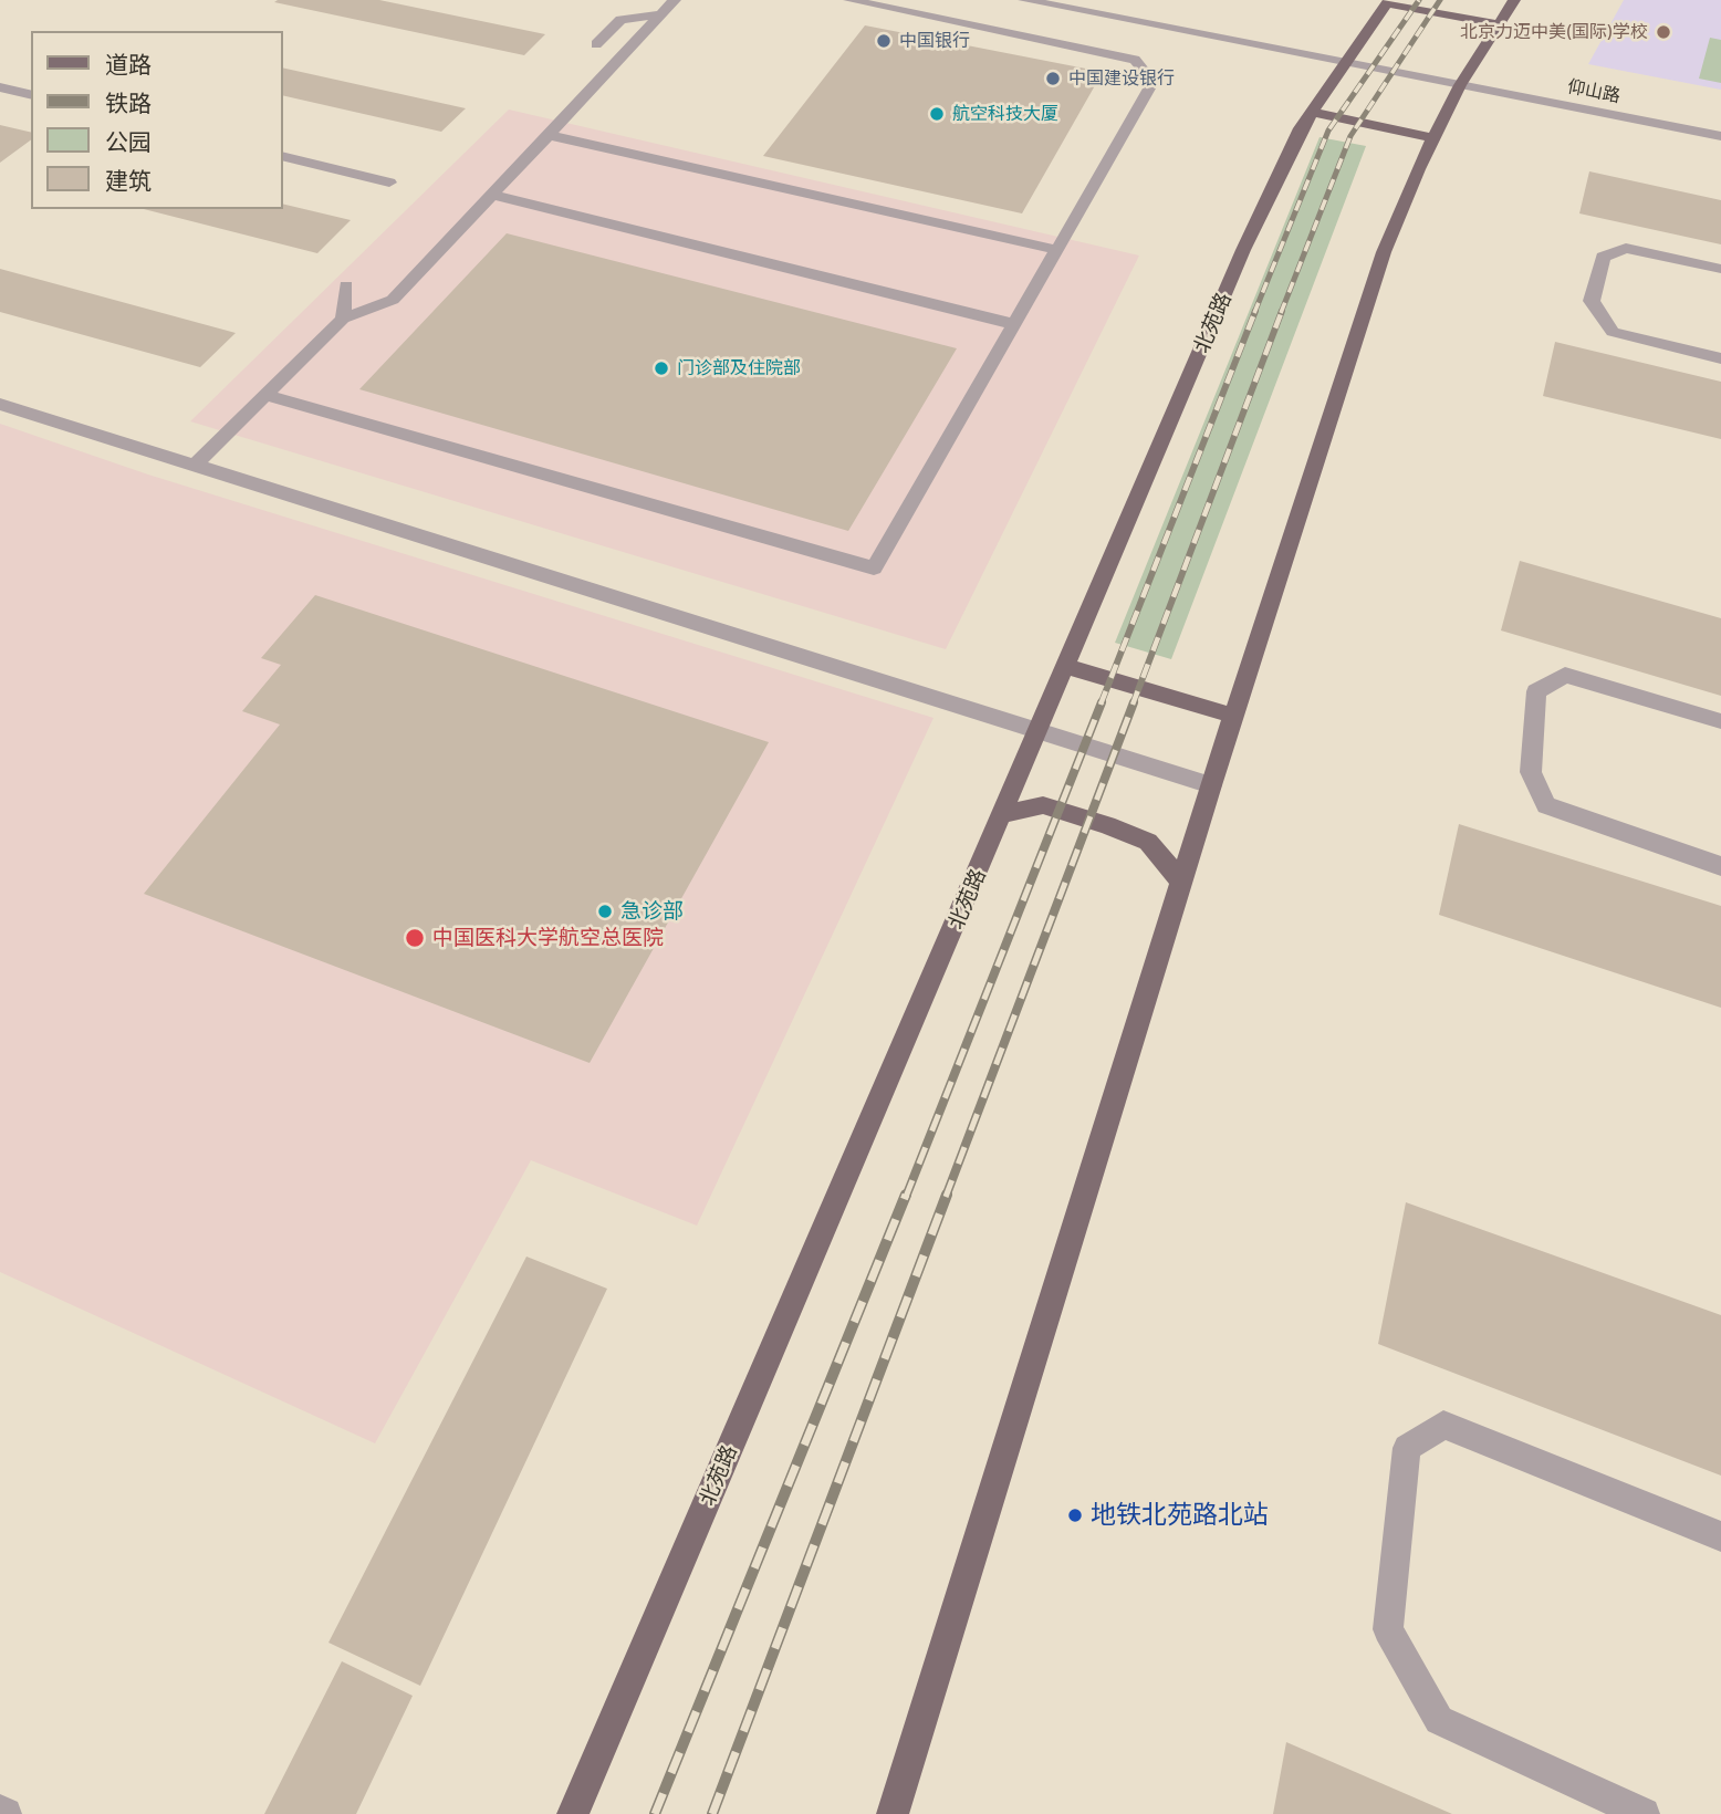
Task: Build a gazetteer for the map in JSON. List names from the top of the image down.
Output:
{
  "streets": {
    "main road": ["北苑路"],
    "street": ["仰山路"]
  },
  "crossings": [
    ["仰山路", "北苑路"]
  ],
  "places": [
    "北京力迈中美(国际)学校",
    "中国银行",
    "中国建设银行",
    "航空科技大厦",
    "门诊部及住院部",
    "急诊部",
    "中国医科大学航空总医院",
    "地铁北苑路北站"
  ],
  "legend": [
    "道路",
    "铁路",
    "公园",
    "建筑"
  ]
}
